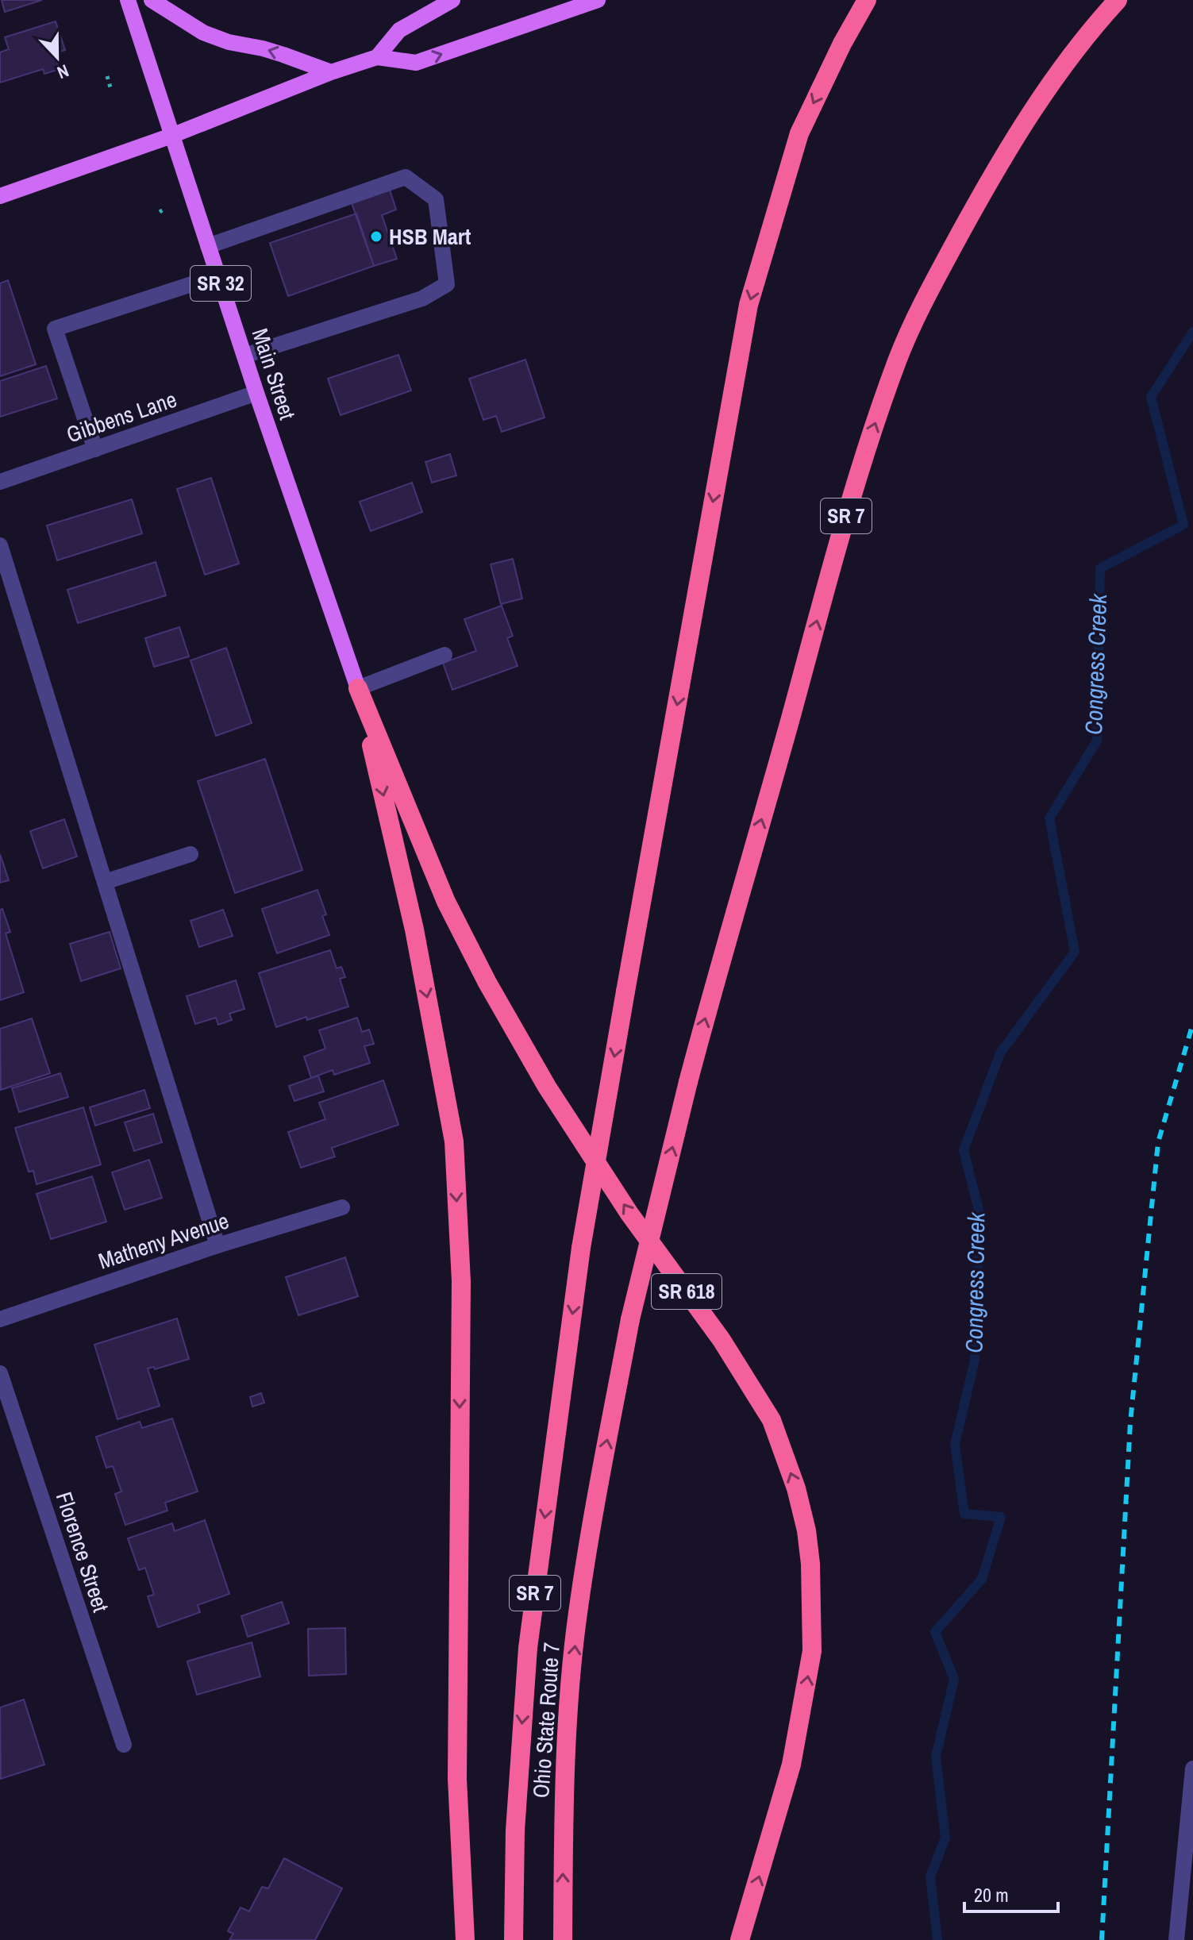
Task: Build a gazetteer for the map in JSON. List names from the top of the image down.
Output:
{
  "streets": {
    "highway": ["SR 7", "SR 618", "Ohio State Route 7"],
    "main road": ["SR 32", "Main Street"],
    "street": ["Gibbens Lane", "Matheny Avenue", "Florence Street"]
  },
  "crossings": [
    ["Main Street", "Gibbens Lane"],
    ["Main Street", "SR 618"]
  ],
  "water": ["Congress Creek"],
  "places": ["HSB Mart"],
  "scale_bar": "20 m",
  "north": "bottom"
}
